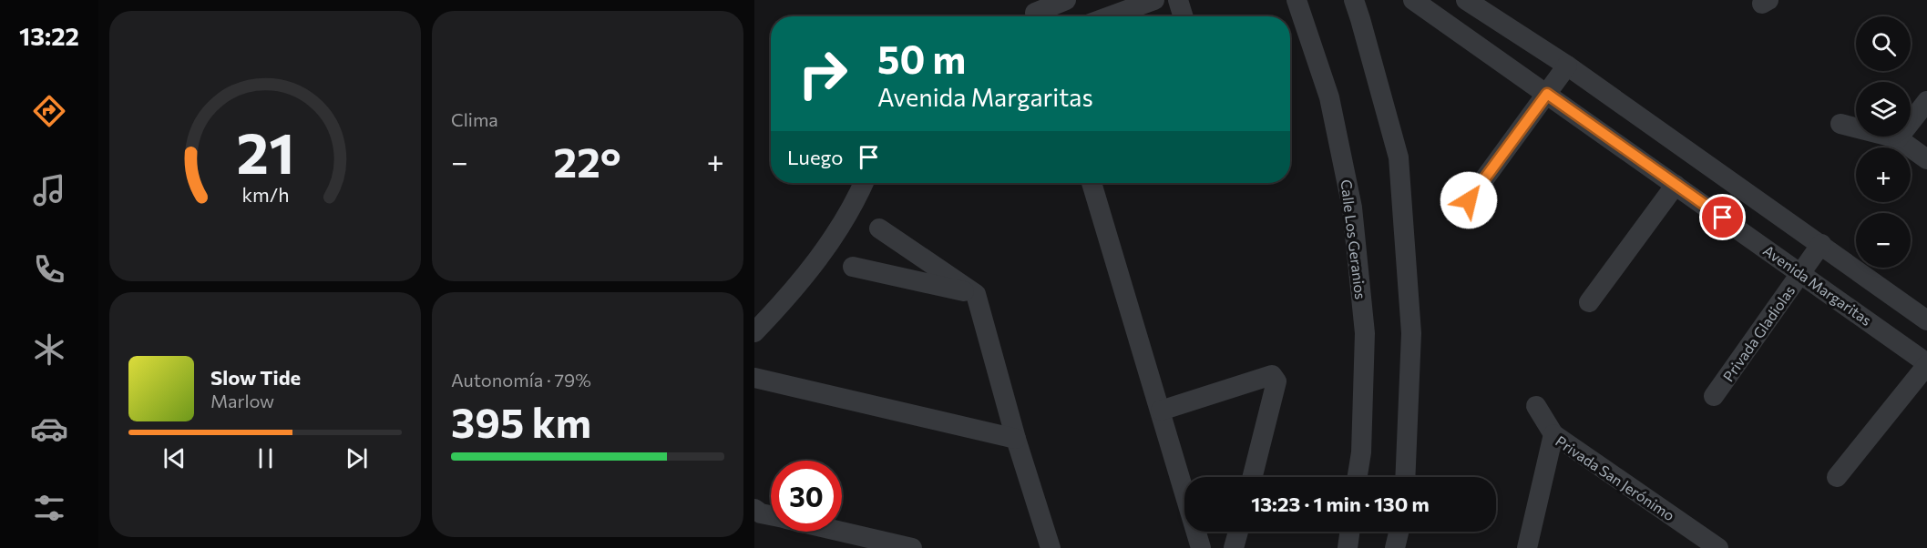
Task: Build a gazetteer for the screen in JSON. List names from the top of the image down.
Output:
{
  "streets": {
    "street": [
      "Calle Los Geranios",
      "Avenida Margaritas",
      "Privada Gladiolas",
      "Privada San Jerónimo"
    ]
  },
  "crossings": [
    ["Avenida Margaritas", "Privada Gladiolas"]
  ],
  "page": {
    "tabs": "13:22",
    "tile": [
      "Clima",
      ["Autonomía · 79%", "395 km"]
    ],
    "map_buttons": ["+", "−"],
    "turn": ["50 m", "Avenida Margaritas"],
    "then": "Luego",
    "heat": ["−", "22°", "+"],
    "song": ["Slow Tide", "Marlow"],
    "limit": "30",
    "trip": "13:23 · 1 min · 130 m",
    "gauge": ["21", "km/h"]
  }
}
